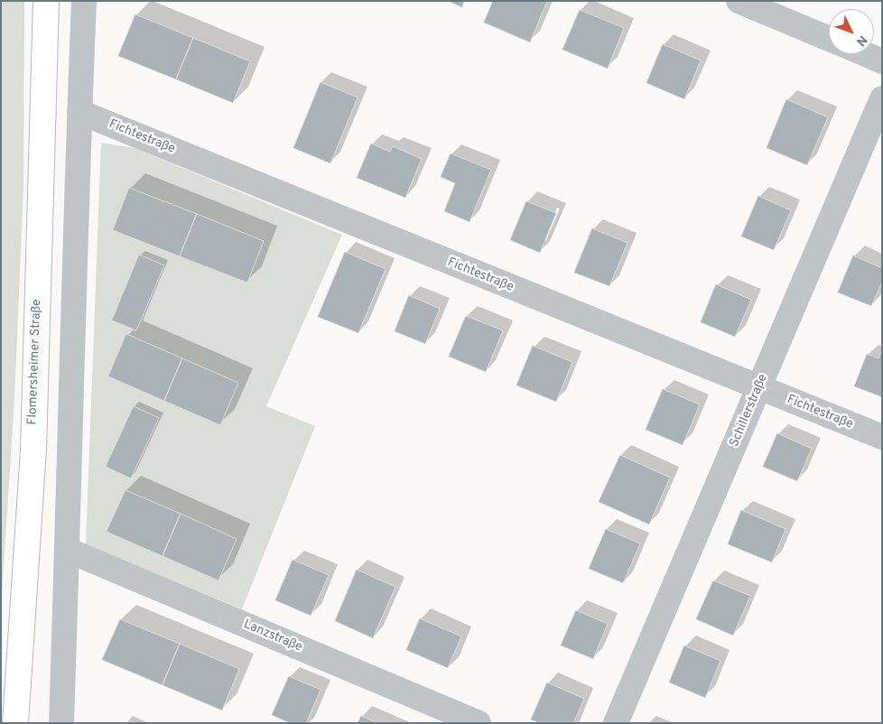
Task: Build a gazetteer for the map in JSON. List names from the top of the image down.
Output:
{
  "streets": {
    "main road": ["Flomersheimer Straße"],
    "street": ["Fichtestraße", "Schillerstraße", "Lanzstraße"]
  },
  "crossings": [
    ["Fichtestraße", "Schillerstraße"]
  ],
  "north": "bottom right"
}
